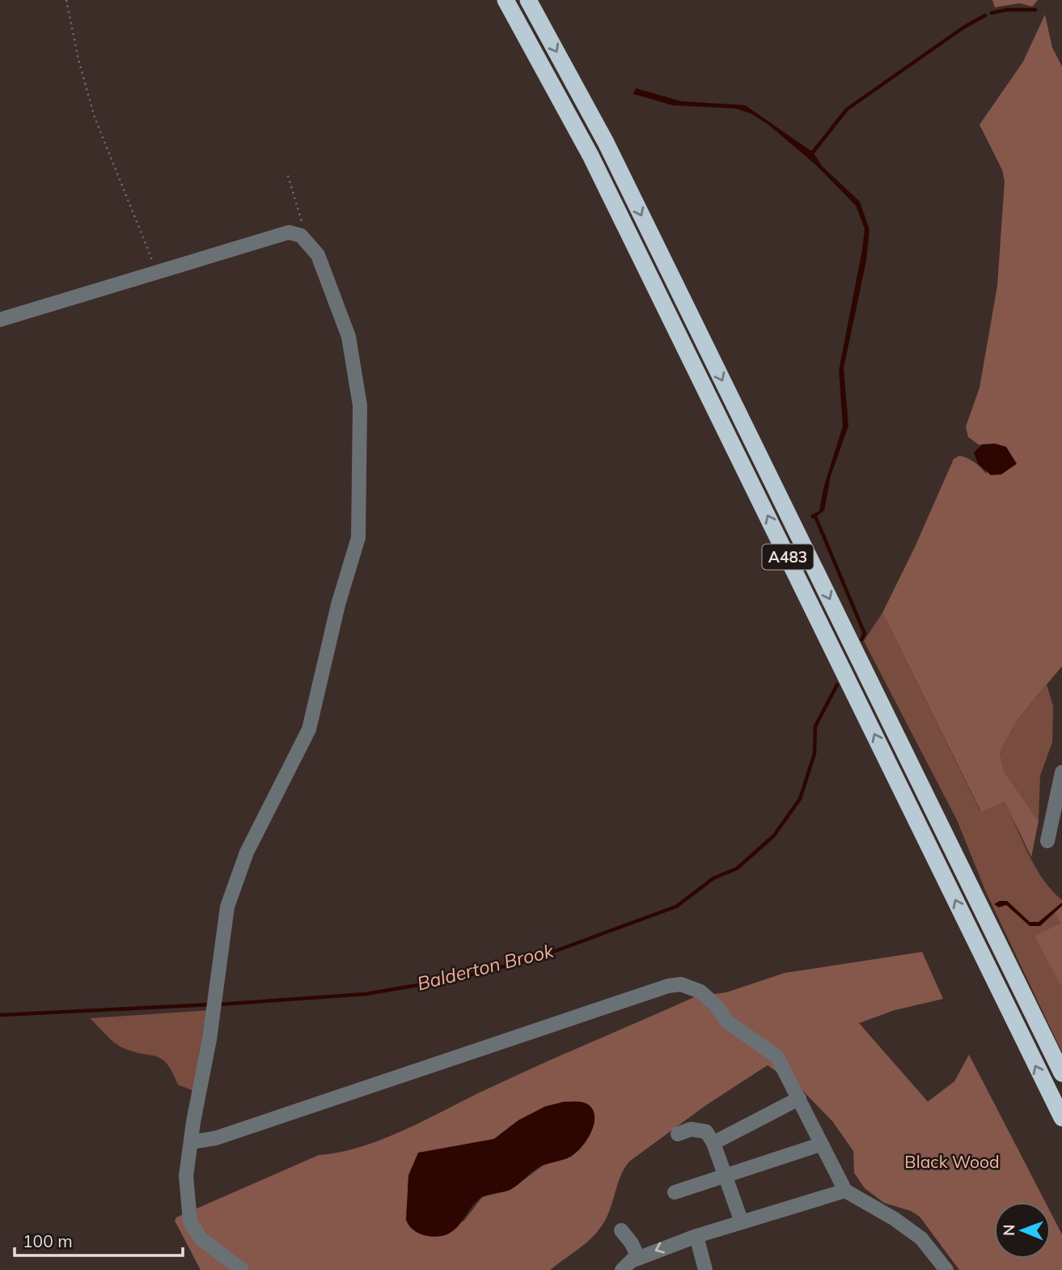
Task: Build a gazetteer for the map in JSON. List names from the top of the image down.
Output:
{
  "streets": {
    "highway": ["A483"]
  },
  "water": ["Balderton Brook"],
  "parks": ["Black Wood"],
  "scale_bar": "100 m",
  "north": "left"
}
